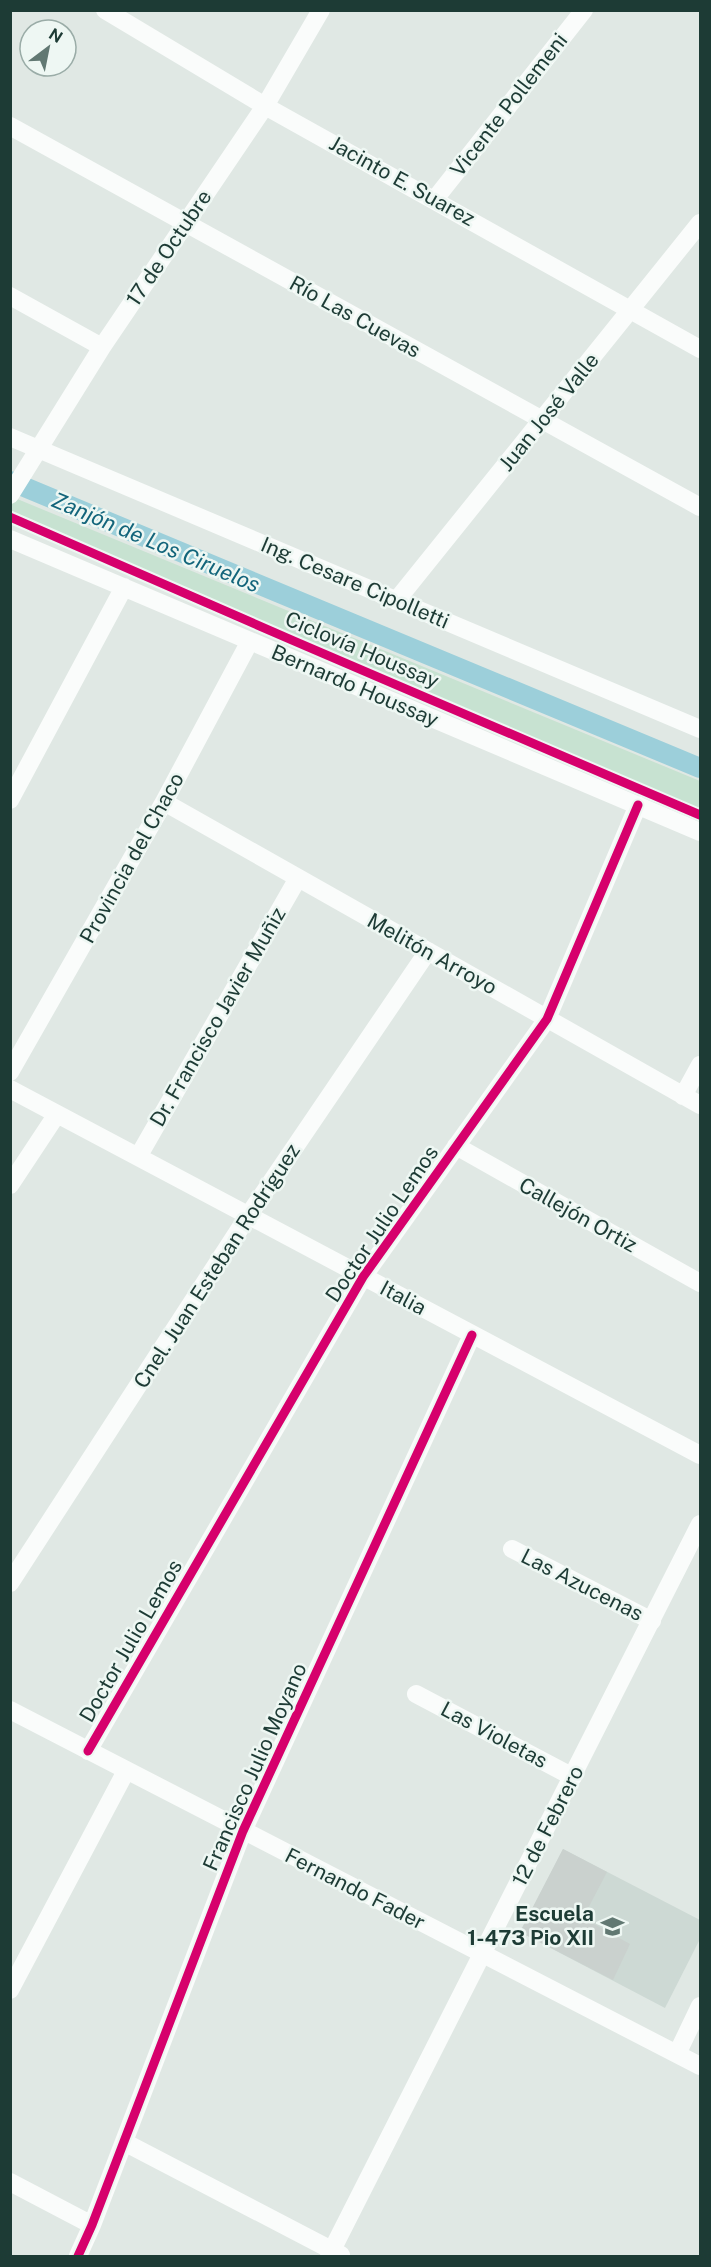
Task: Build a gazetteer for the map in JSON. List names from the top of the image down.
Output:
{
  "streets": {
    "street": [
      "Vicente Pollemeni",
      "Jacinto E. Suarez",
      "17 de Octubre",
      "Río Las Cuevas",
      "Juan José Valle",
      "Ing. Cesare Cipolletti",
      "Bernardo Houssay",
      "Provincia del Chaco",
      "Melitón Arroyo",
      "Dr. Francisco Javier Muñiz",
      "Callejón Ortiz",
      "Doctor Julio Lemos",
      "Cnel. Juan Esteban Rodríguez",
      "Italia",
      "Las Azucenas",
      "Las Violetas",
      "Francisco Julio Moyano",
      "12 de Febrero",
      "Fernando Fader"
    ],
    "cycle path": ["Ciclovía Houssay"]
  },
  "crossings": [
    ["Vicente Pollemeni", "Jacinto E. Suarez"],
    ["Jacinto E. Suarez", "17 de Octubre"],
    ["Jacinto E. Suarez", "Juan José Valle"],
    ["17 de Octubre", "Río Las Cuevas"],
    ["17 de Octubre", "Ing. Cesare Cipolletti"],
    ["Río Las Cuevas", "Juan José Valle"],
    ["Juan José Valle", "Ing. Cesare Cipolletti"],
    ["Bernardo Houssay", "Provincia del Chaco"],
    ["Bernardo Houssay", "Doctor Julio Lemos"],
    ["Provincia del Chaco", "Melitón Arroyo"],
    ["Melitón Arroyo", "Dr. Francisco Javier Muñiz"],
    ["Melitón Arroyo", "Doctor Julio Lemos"],
    ["Melitón Arroyo", "Cnel. Juan Esteban Rodríguez"],
    ["Dr. Francisco Javier Muñiz", "Italia"],
    ["Callejón Ortiz", "Doctor Julio Lemos"],
    ["Doctor Julio Lemos", "Italia"],
    ["Doctor Julio Lemos", "Fernando Fader"],
    ["Cnel. Juan Esteban Rodríguez", "Italia"],
    ["Italia", "Francisco Julio Moyano"],
    ["Las Azucenas", "12 de Febrero"],
    ["Las Violetas", "12 de Febrero"],
    ["Francisco Julio Moyano", "Fernando Fader"],
    ["12 de Febrero", "Fernando Fader"]
  ],
  "water": ["Zanjón de Los Ciruelos"],
  "places": {
    "school or university": ["Escuela 1-473 Pio XII"]
  },
  "north": "top right"
}
